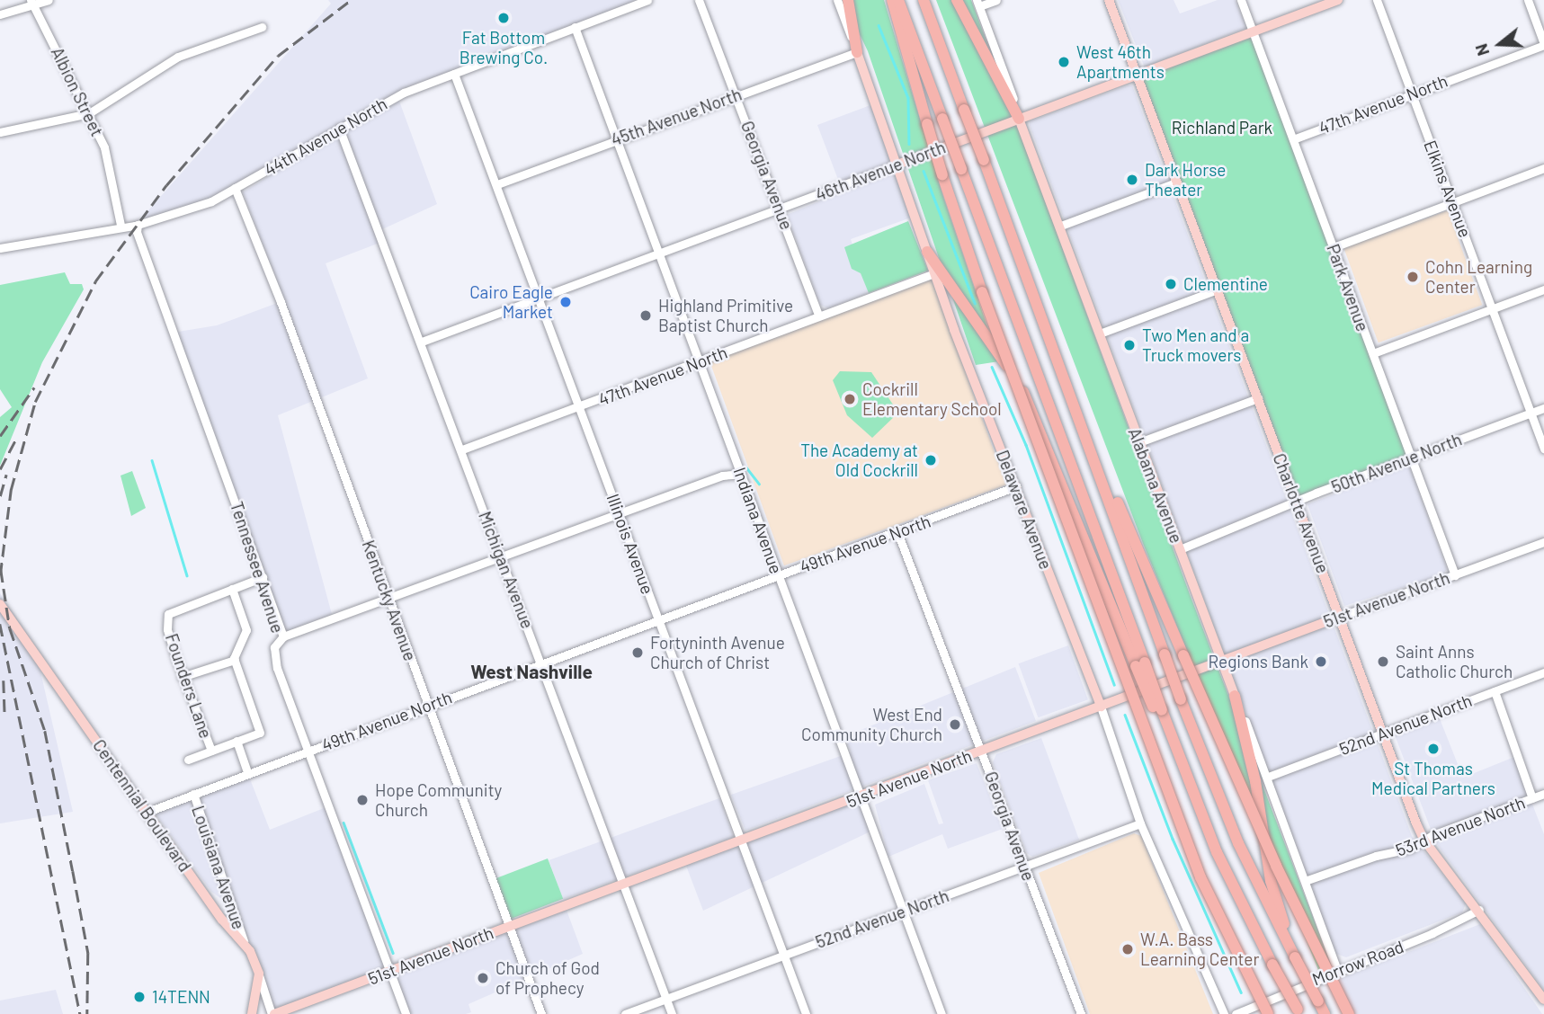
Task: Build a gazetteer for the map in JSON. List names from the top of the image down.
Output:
{
  "streets": {
    "main road": [
      "46th Avenue North",
      "Alabama Avenue",
      "Delaware Avenue",
      "Charlotte Avenue",
      "51st Avenue North",
      "Centennial Boulevard"
    ],
    "street": [
      "Albion Street",
      "47th Avenue North",
      "45th Avenue North",
      "44th Avenue North",
      "Georgia Avenue",
      "Elkins Avenue",
      "Park Avenue",
      "50th Avenue North",
      "Indiana Avenue",
      "Illinois Avenue",
      "49th Avenue North",
      "Tennessee Avenue",
      "Michigan Avenue",
      "Kentucky Avenue",
      "Founders Lane",
      "52nd Avenue North",
      "53rd Avenue North",
      "Louisiana Avenue",
      "Morrow Road"
    ]
  },
  "crossings": [
    ["Albion Street", "44th Avenue North"],
    ["47th Avenue North", "Georgia Avenue"],
    ["47th Avenue North", "Elkins Avenue"],
    ["47th Avenue North", "Park Avenue"],
    ["47th Avenue North", "Delaware Avenue"],
    ["47th Avenue North", "Indiana Avenue"],
    ["47th Avenue North", "Illinois Avenue"],
    ["47th Avenue North", "Michigan Avenue"],
    ["45th Avenue North", "Georgia Avenue"],
    ["45th Avenue North", "Delaware Avenue"],
    ["45th Avenue North", "Indiana Avenue"],
    ["45th Avenue North", "Illinois Avenue"],
    ["44th Avenue North", "Indiana Avenue"],
    ["44th Avenue North", "Illinois Avenue"],
    ["44th Avenue North", "Tennessee Avenue"],
    ["44th Avenue North", "Michigan Avenue"],
    ["44th Avenue North", "Kentucky Avenue"],
    ["46th Avenue North", "Georgia Avenue"],
    ["46th Avenue North", "Park Avenue"],
    ["46th Avenue North", "Alabama Avenue"],
    ["46th Avenue North", "Delaware Avenue"],
    ["46th Avenue North", "Charlotte Avenue"],
    ["46th Avenue North", "Indiana Avenue"],
    ["46th Avenue North", "Illinois Avenue"],
    ["46th Avenue North", "Michigan Avenue"],
    ["Georgia Avenue", "49th Avenue North"],
    ["Georgia Avenue", "51st Avenue North"],
    ["Georgia Avenue", "52nd Avenue North"],
    ["Elkins Avenue", "50th Avenue North"],
    ["Park Avenue", "50th Avenue North"],
    ["Park Avenue", "51st Avenue North"],
    ["50th Avenue North", "Alabama Avenue"],
    ["50th Avenue North", "Charlotte Avenue"],
    ["Alabama Avenue", "51st Avenue North"],
    ["Alabama Avenue", "52nd Avenue North"],
    ["Alabama Avenue", "53rd Avenue North"],
    ["Alabama Avenue", "Morrow Road"],
    ["Delaware Avenue", "49th Avenue North"],
    ["Delaware Avenue", "51st Avenue North"],
    ["Delaware Avenue", "52nd Avenue North"],
    ["Charlotte Avenue", "51st Avenue North"],
    ["Charlotte Avenue", "52nd Avenue North"],
    ["Charlotte Avenue", "53rd Avenue North"],
    ["Charlotte Avenue", "Morrow Road"],
    ["Indiana Avenue", "49th Avenue North"],
    ["Indiana Avenue", "51st Avenue North"],
    ["Indiana Avenue", "52nd Avenue North"],
    ["Illinois Avenue", "49th Avenue North"],
    ["Illinois Avenue", "51st Avenue North"],
    ["Illinois Avenue", "52nd Avenue North"],
    ["49th Avenue North", "Tennessee Avenue"],
    ["49th Avenue North", "Michigan Avenue"],
    ["49th Avenue North", "Kentucky Avenue"],
    ["49th Avenue North", "Founders Lane"],
    ["49th Avenue North", "Centennial Boulevard"],
    ["49th Avenue North", "Louisiana Avenue"],
    ["Tennessee Avenue", "51st Avenue North"],
    ["Tennessee Avenue", "Founders Lane"],
    ["Michigan Avenue", "51st Avenue North"],
    ["Michigan Avenue", "52nd Avenue North"],
    ["51st Avenue North", "Kentucky Avenue"],
    ["Centennial Boulevard", "Louisiana Avenue"]
  ],
  "districts": ["West Nashville"],
  "parks": ["Richland Park"],
  "places": [
    "Fat Bottom Brewing Co.",
    "West 46th Apartments",
    "Dark Horse Theater",
    "Cohn Learning Center",
    "Clementine",
    "Cairo Eagle Market",
    "Highland Primitive Baptist Church",
    "Two Men and a Truck movers",
    "Cockrill Elementary School",
    "The Academy at Old Cockrill",
    "Fortyninth Avenue Church of Christ",
    "Regions Bank",
    "Saint Anns Catholic Church",
    "West End Community Church",
    "St Thomas Medical Partners",
    "Hope Community Church",
    "W.A. Bass Learning Center",
    "Church of God of Prophecy",
    "14TENN"
  ],
  "north": "left"
}
